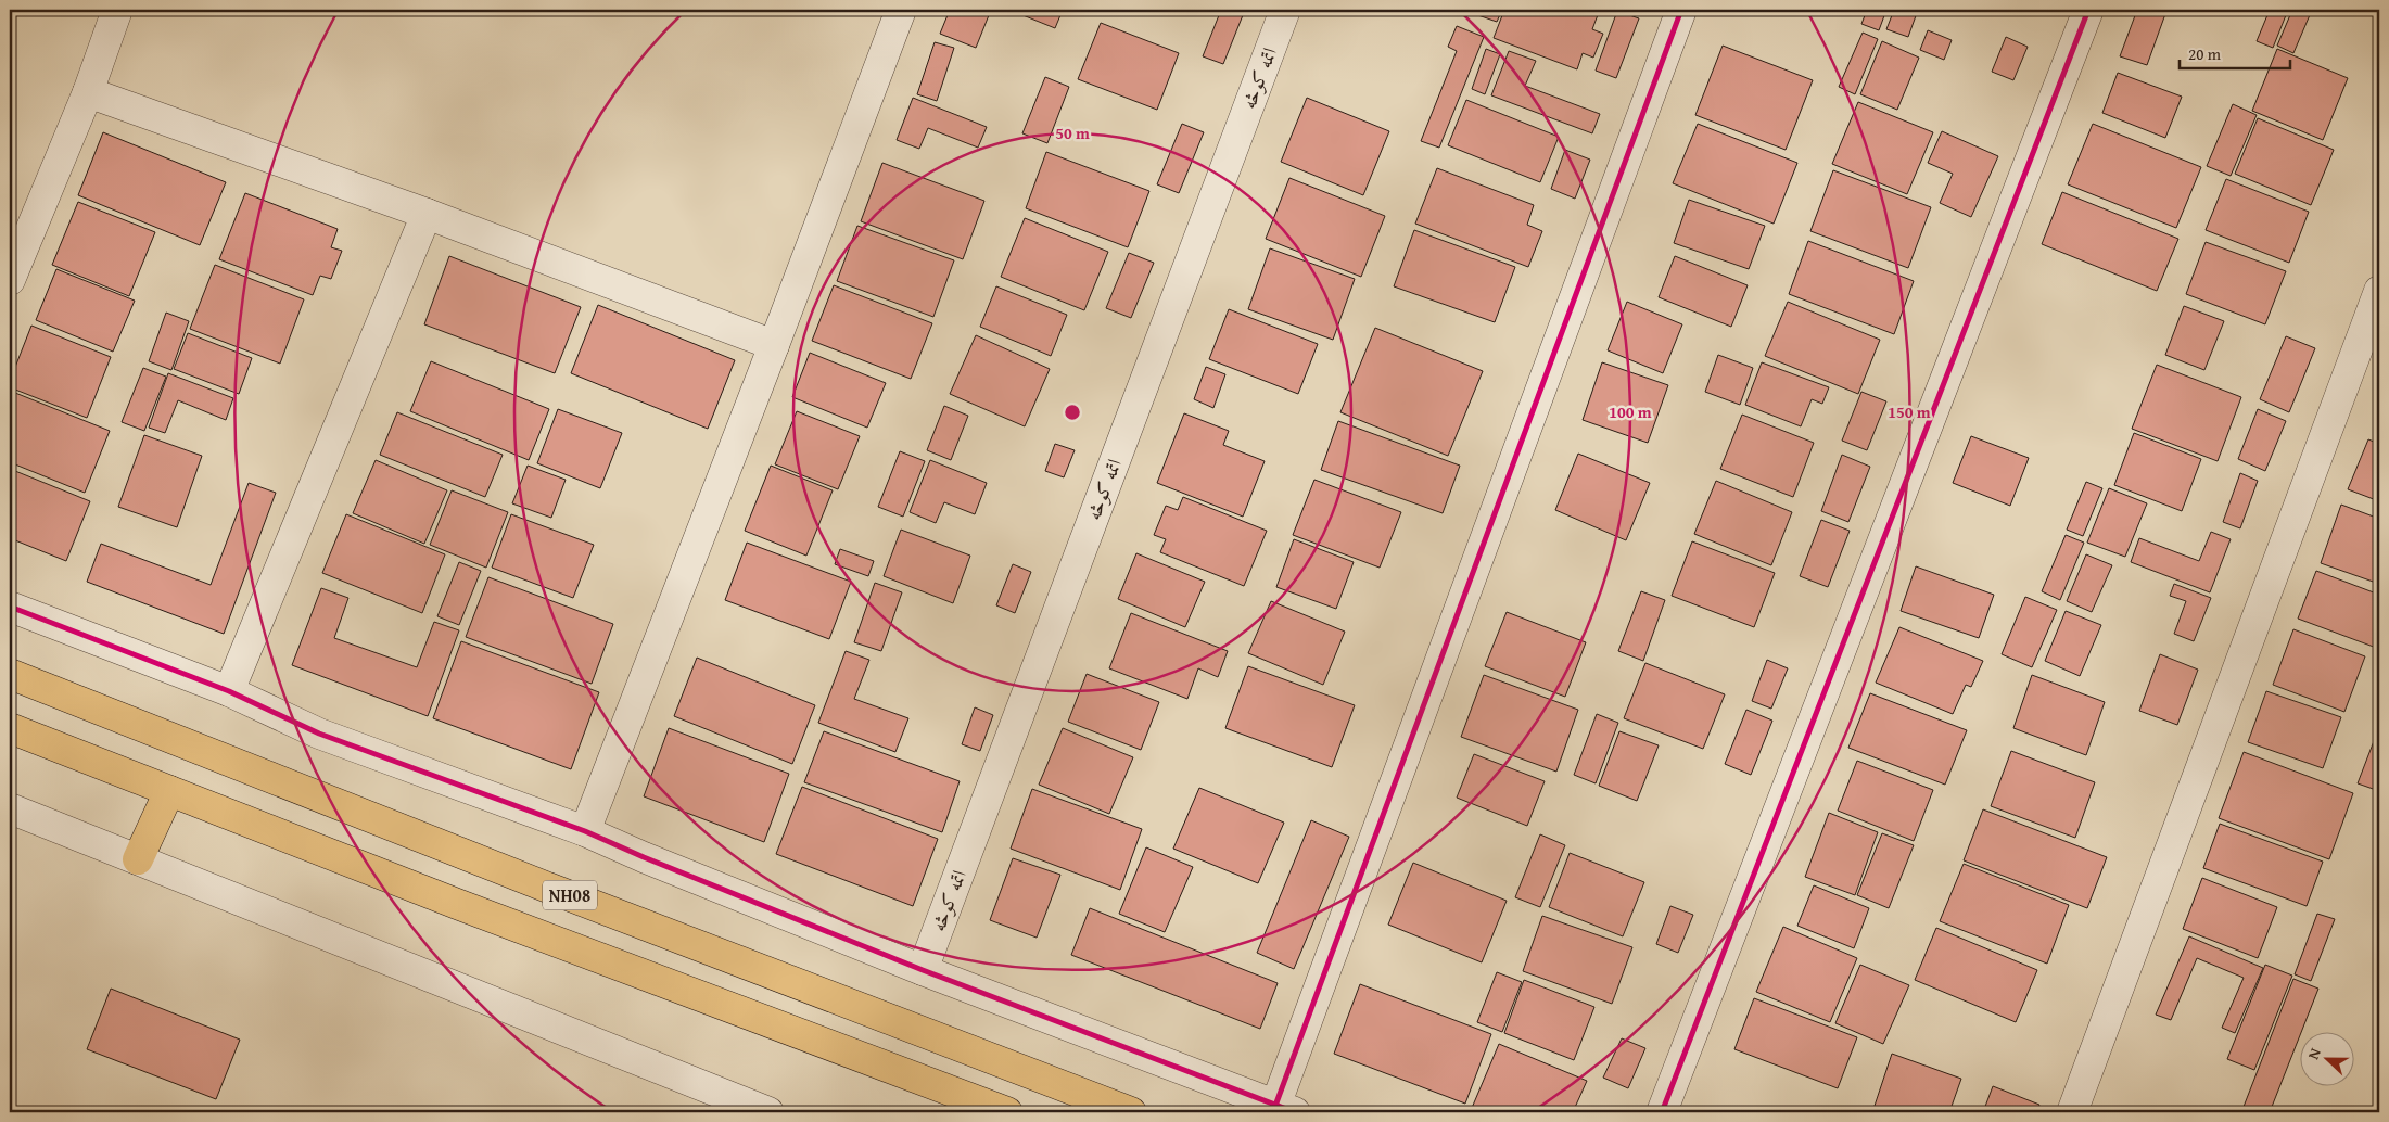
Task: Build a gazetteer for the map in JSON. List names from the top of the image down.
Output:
{
  "streets": {
    "highway": ["NH08"],
    "street": ["اتمه کوڅه"]
  },
  "scale_bar": "20 m",
  "north": "left",
  "rings": ["50 m", "100 m", "150 m"]
}
